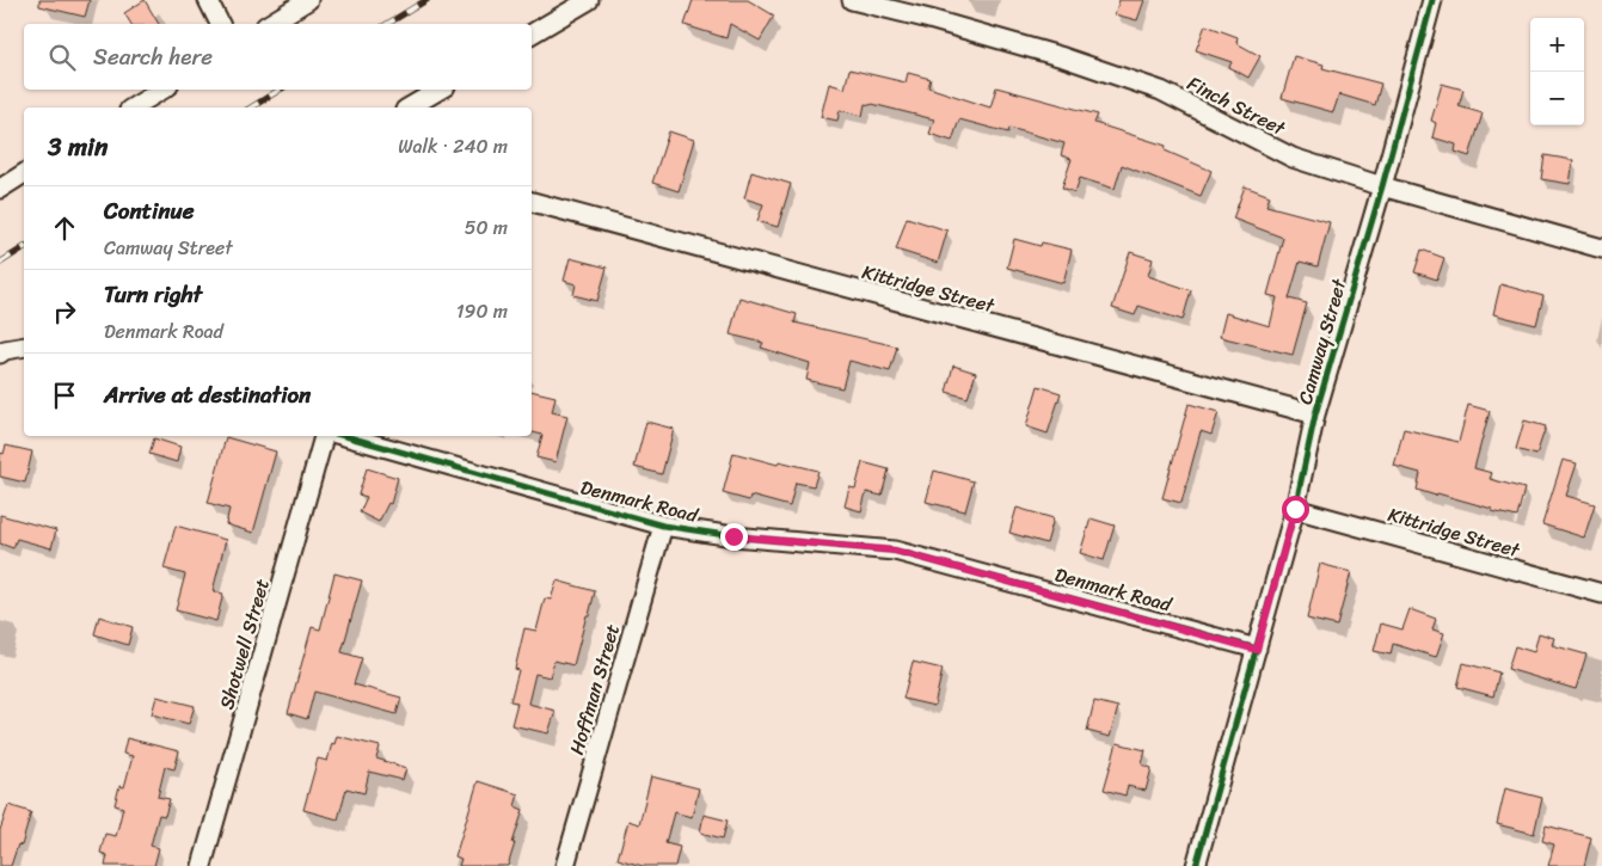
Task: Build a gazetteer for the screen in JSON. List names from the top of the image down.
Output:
{
  "streets": {
    "street": [
      "Finch Street",
      "Kittridge Street",
      "Camway Street",
      "Denmark Road",
      "Shotwell Street",
      "Hoffman Street"
    ]
  },
  "crossings": [
    ["Finch Street", "Camway Street"],
    ["Kittridge Street", "Camway Street"],
    ["Camway Street", "Denmark Road"],
    ["Denmark Road", "Hoffman Street"]
  ],
  "page": {
    "map_buttons": ["+", "−"],
    "search": "Search here",
    "heading": ["3 min", "Walk · 240 m"],
    "list": [
      ["Continue", "Camway Street", "50 m"],
      ["Turn right", "Denmark Road", "190 m"],
      "Arrive at destination"
    ]
  }
}
